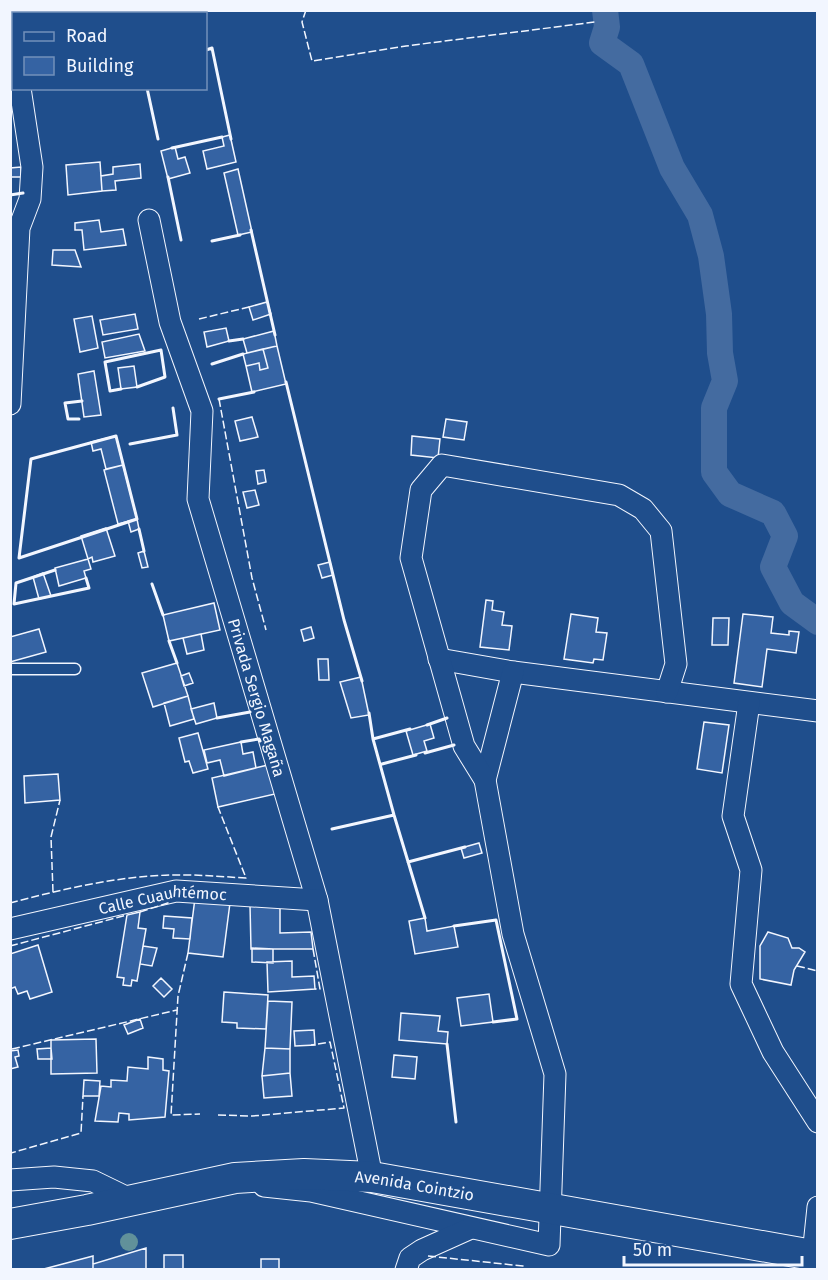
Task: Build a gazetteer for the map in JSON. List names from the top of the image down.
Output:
{
  "streets": {
    "main road": ["Avenida Cointzio"],
    "street": ["Privada Sergio Magaña", "Calle Cuauhtémoc"]
  },
  "crossings": [
    ["Privada Sergio Magaña", "Calle Cuauhtémoc"],
    ["Privada Sergio Magaña", "Avenida Cointzio"]
  ],
  "legend": ["Road", "Building"],
  "scale_bar": "50 m"
}
